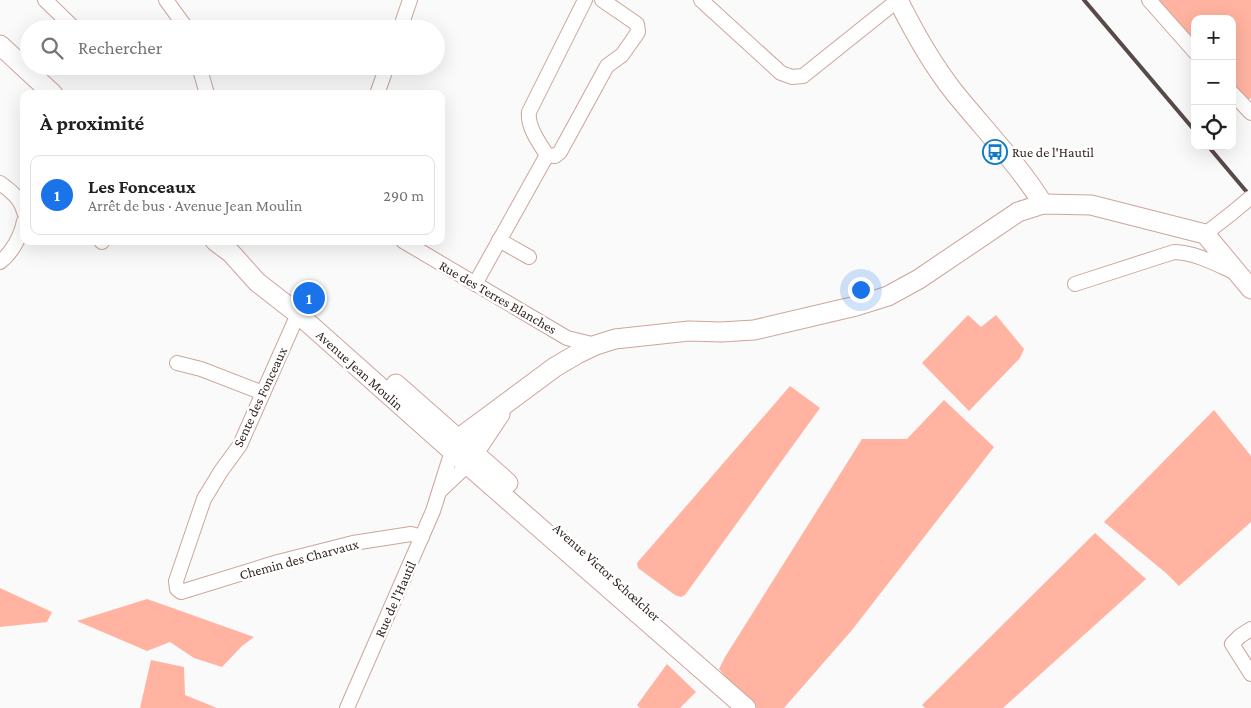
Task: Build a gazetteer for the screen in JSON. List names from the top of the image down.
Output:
{
  "streets": {
    "main road": ["Avenue Jean Moulin", "Avenue Victor Schœlcher", "Rue de l'Hautil"],
    "street": ["Rue des Terres Blanches", "Sente des Fonceaux", "Chemin des Charvaux"]
  },
  "crossings": [
    ["Rue des Terres Blanches", "Rue de l'Hautil"],
    ["Avenue Jean Moulin", "Sente des Fonceaux"],
    ["Avenue Jean Moulin", "Avenue Victor Schœlcher"],
    ["Avenue Jean Moulin", "Rue de l'Hautil"],
    ["Sente des Fonceaux", "Chemin des Charvaux"],
    ["Chemin des Charvaux", "Rue de l'Hautil"],
    ["Avenue Victor Schœlcher", "Rue de l'Hautil"]
  ],
  "places": {
    "bus stop": ["Rue de l'Hautil"]
  },
  "page": {
    "map_buttons": ["+", "−"],
    "search": "Rechercher",
    "heading": "À proximité",
    "list": [
      {
        "mark": "1",
        "name": "Les Fonceaux",
        "note": "Arrêt de bus · Avenue Jean Moulin",
        "value": "290 m"
      }
    ],
    "pins": "1"
  }
}
